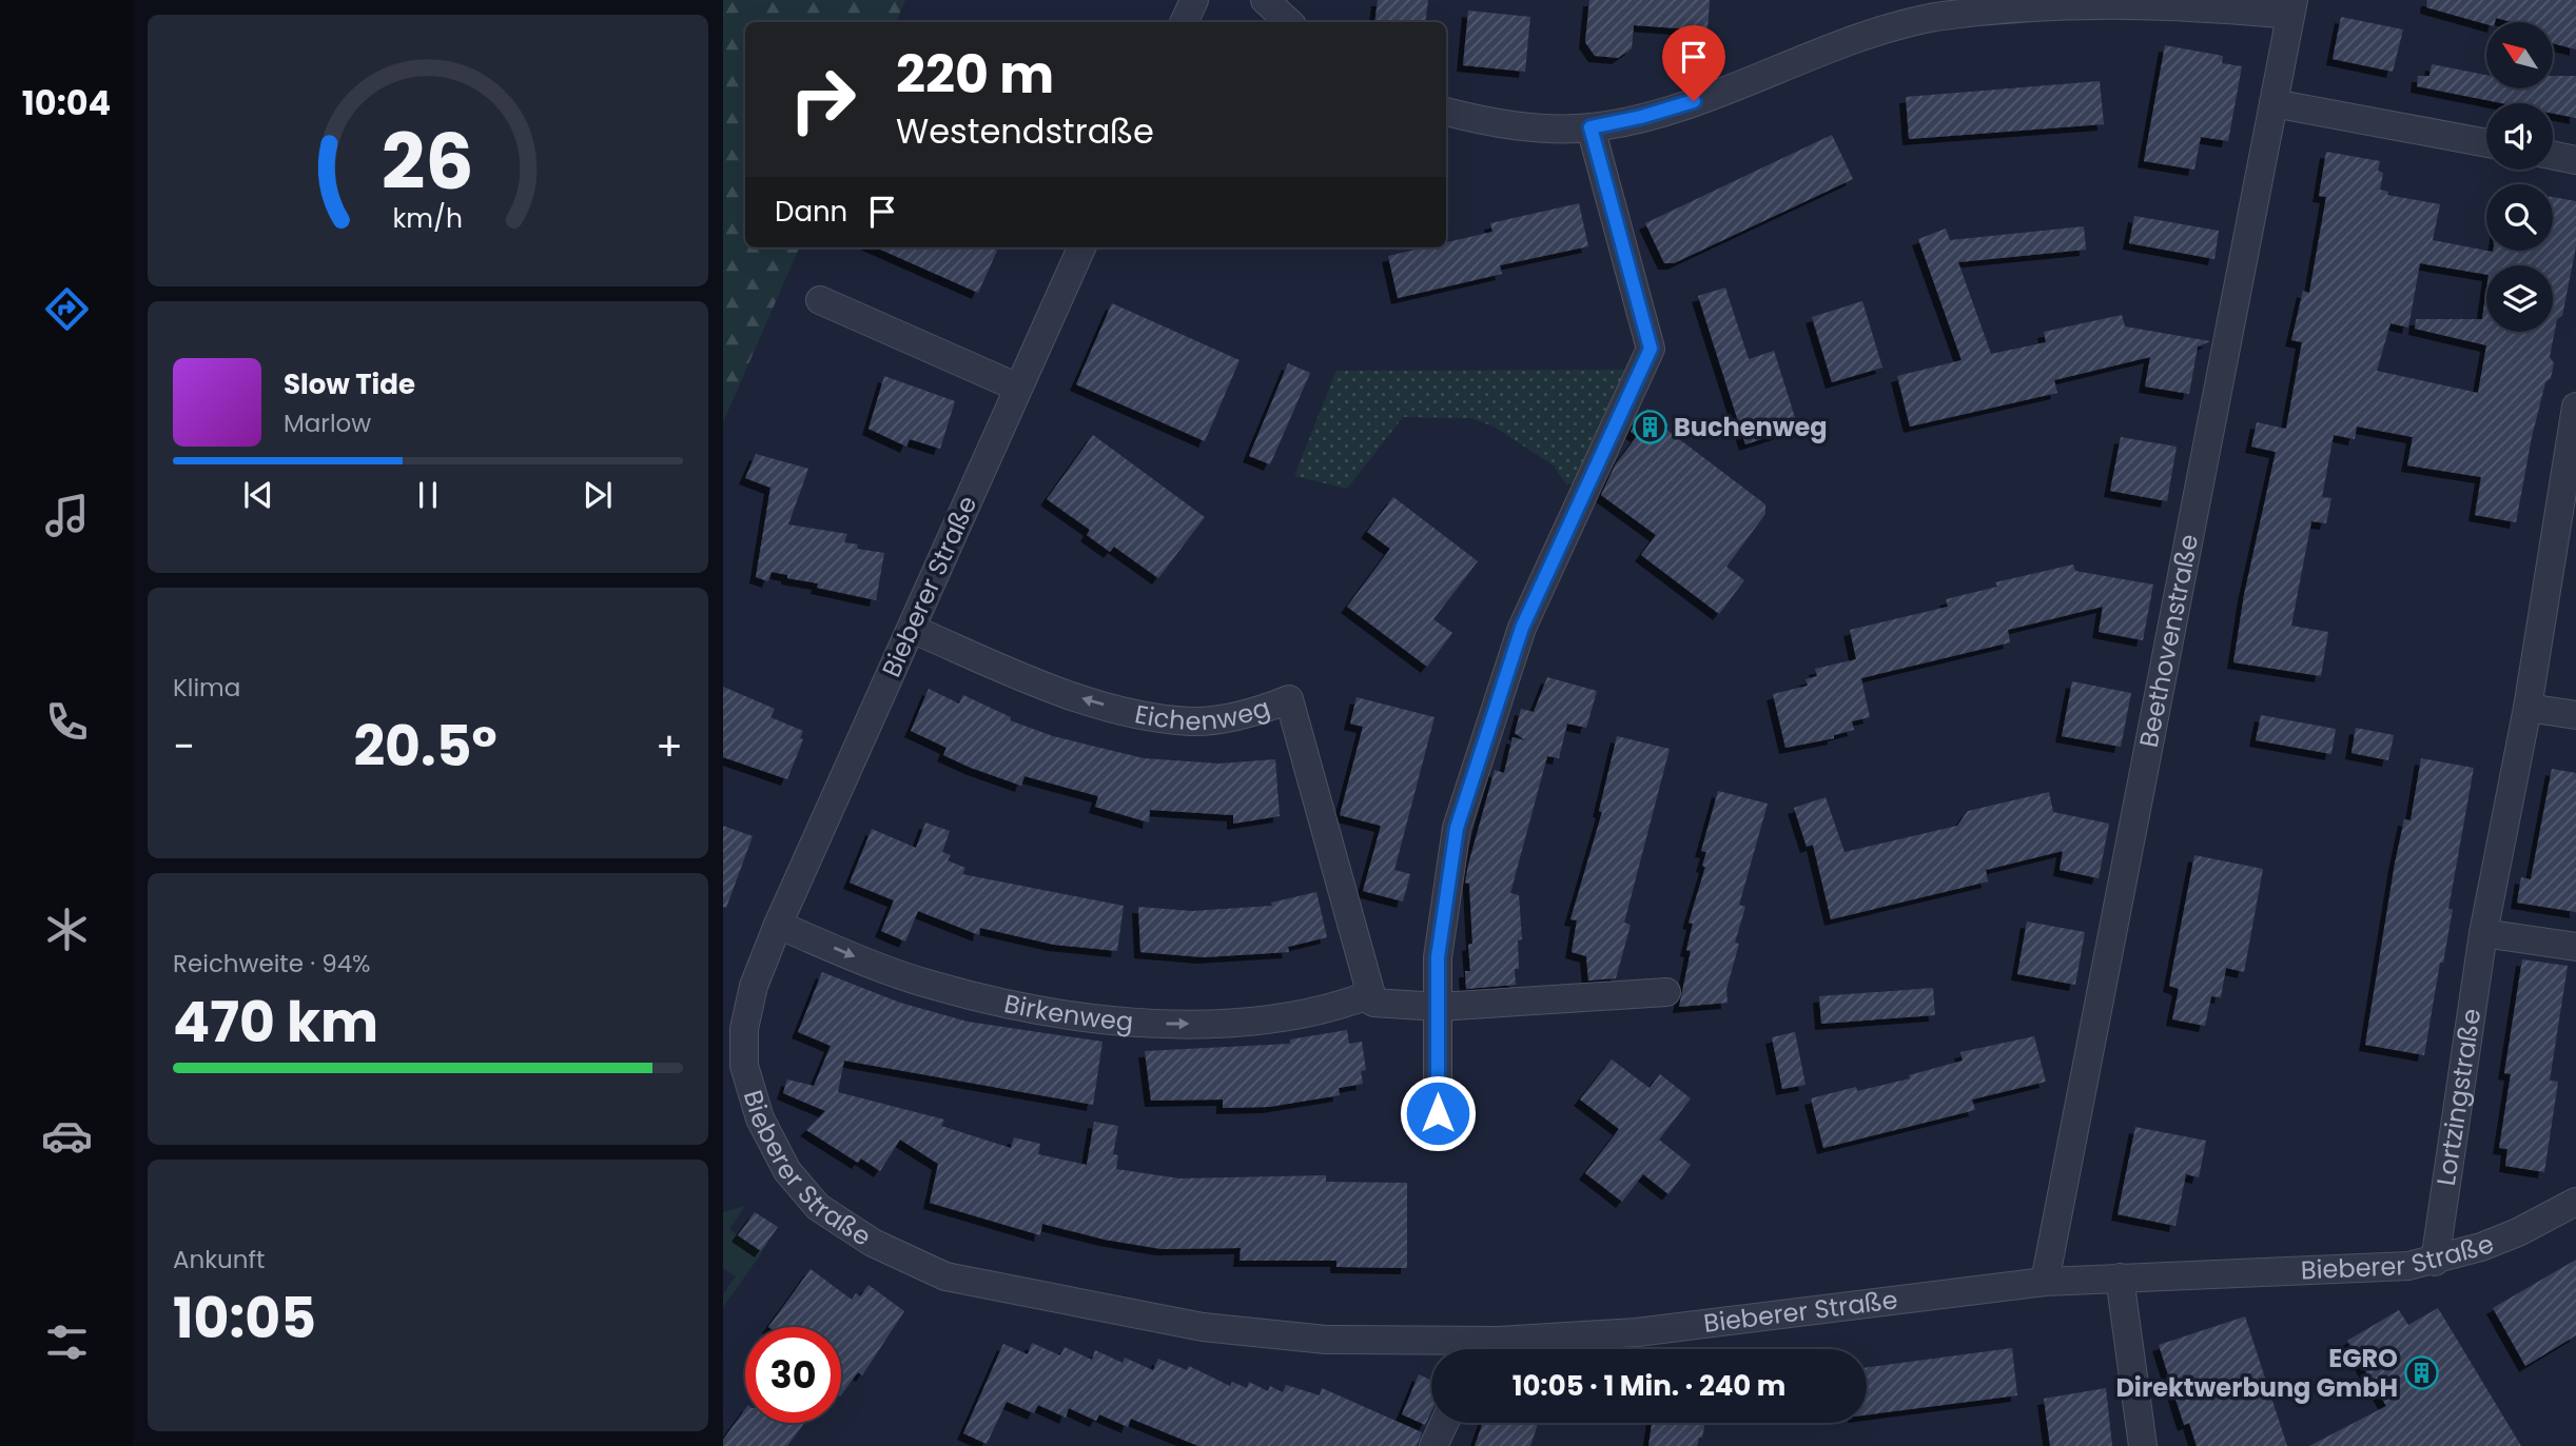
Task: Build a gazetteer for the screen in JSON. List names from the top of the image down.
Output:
{
  "streets": {
    "street": [
      "Bieberer Straße",
      "Beethovenstraße",
      "Eichenweg",
      "Birkenweg",
      "Lortzingstraße"
    ]
  },
  "crossings": [
    ["Bieberer Straße", "Beethovenstraße"],
    ["Bieberer Straße", "Eichenweg"],
    ["Bieberer Straße", "Birkenweg"],
    ["Bieberer Straße", "Lortzingstraße"],
    ["Eichenweg", "Birkenweg"]
  ],
  "one_way": ["Eichenweg", "Birkenweg"],
  "places": {
    "building": ["Buchenweg", "EGRO Direktwerbung GmbH"]
  },
  "north": "top left",
  "page": {
    "tabs": "10:04",
    "turn": ["220 m", "Westendstraße"],
    "then": "Dann",
    "song": ["Slow Tide", "Marlow"],
    "tile": [
      "Klima",
      ["Reichweite · 94%", "470 km"],
      ["Ankunft", "10:05"]
    ],
    "heat": ["−", "20.5°", "+"],
    "limit": "30",
    "trip": "10:05 · 1 Min. · 240 m",
    "gauge": ["26", "km/h"]
  }
}
